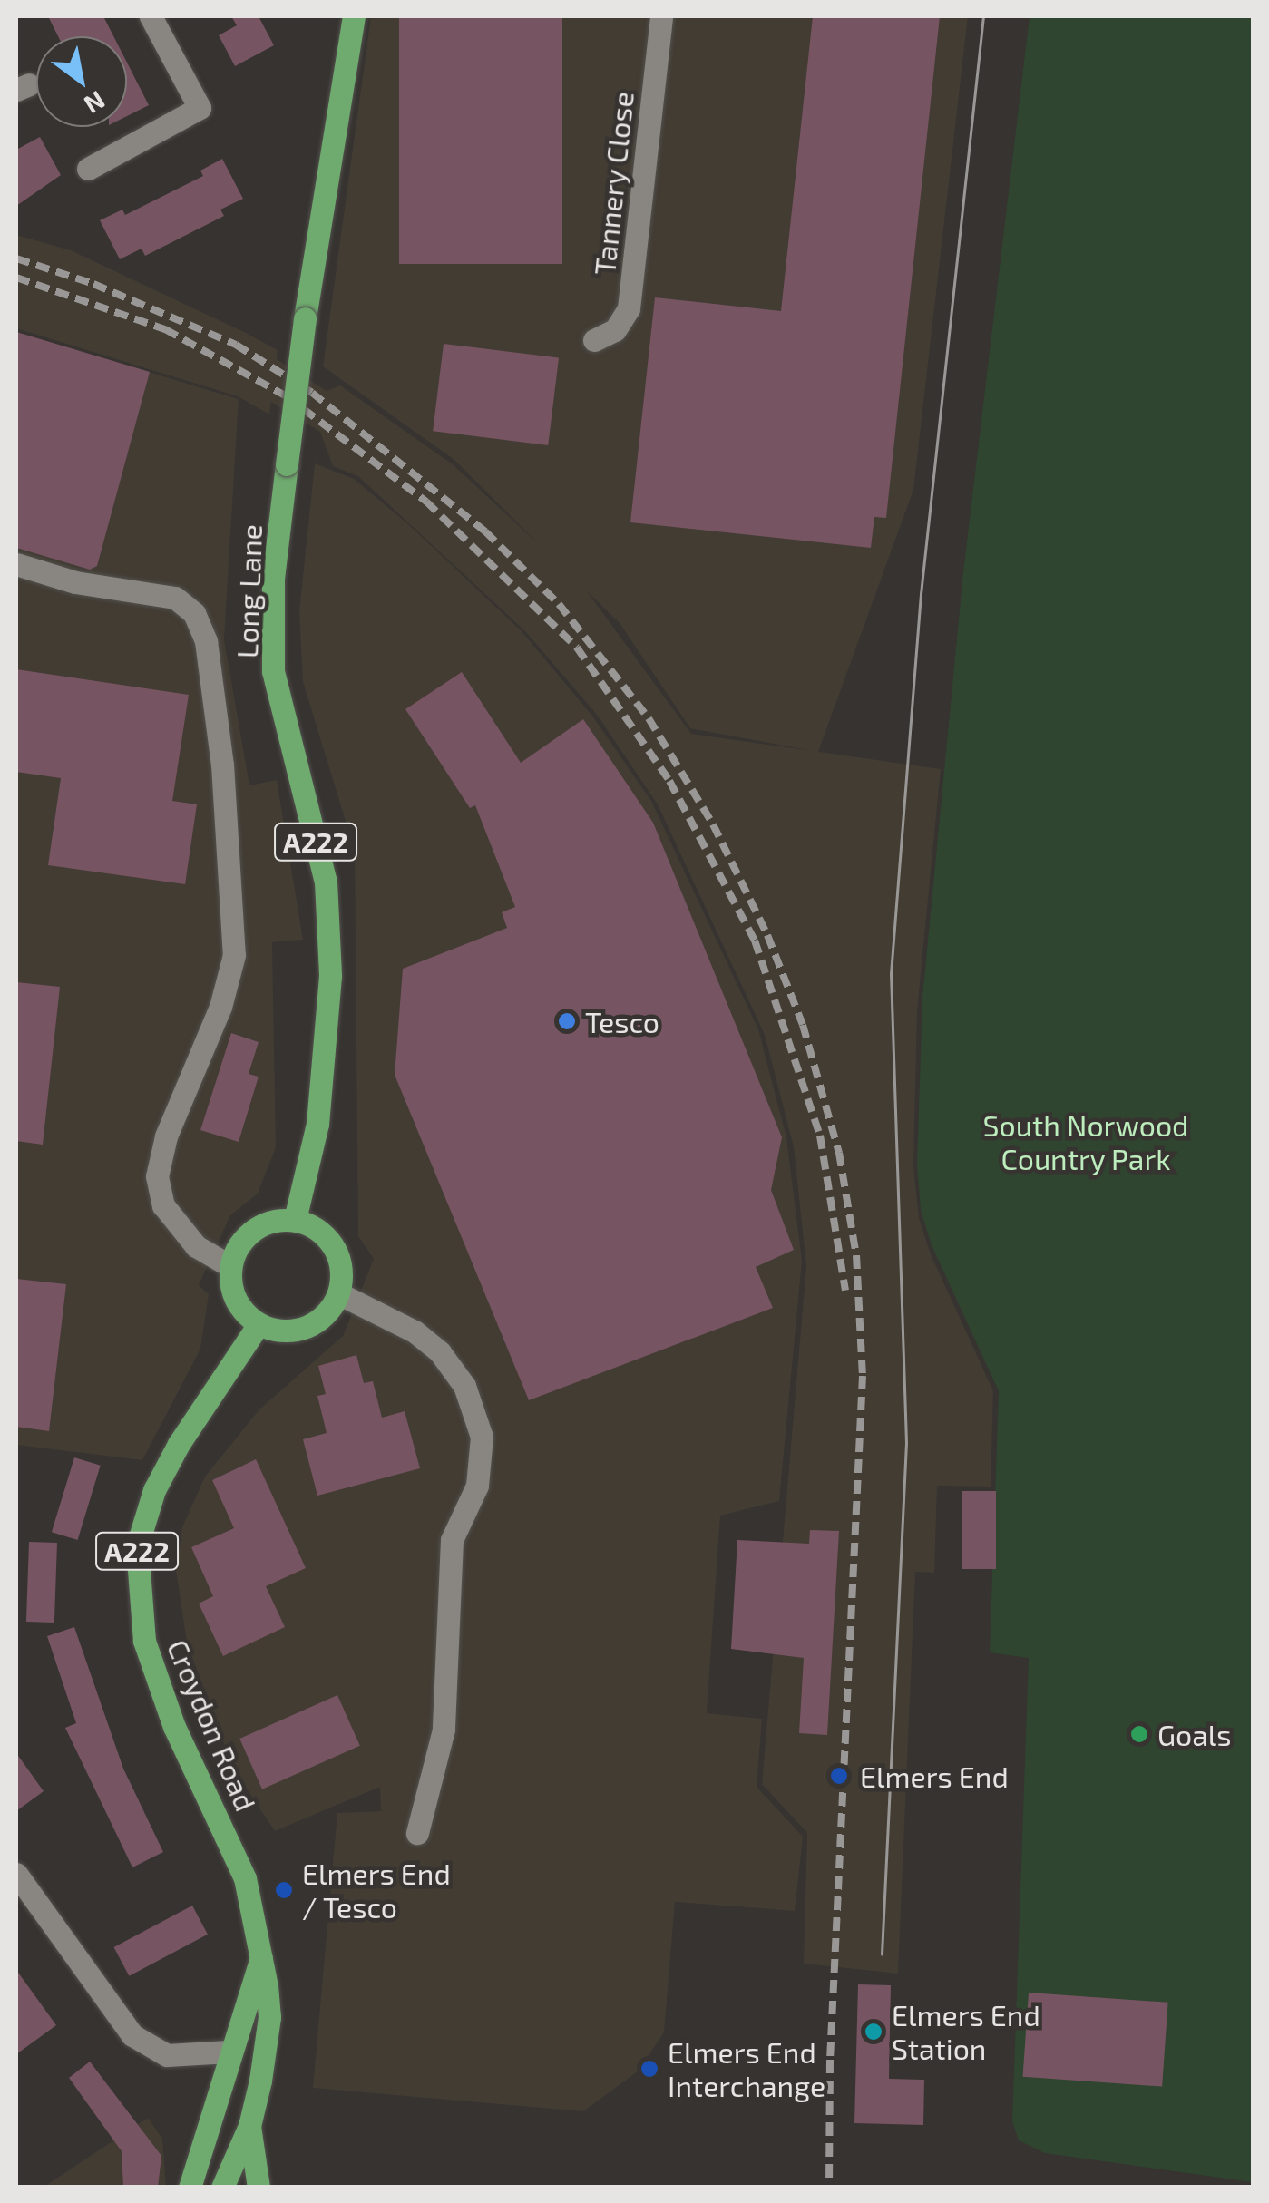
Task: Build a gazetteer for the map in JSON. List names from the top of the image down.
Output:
{
  "streets": {
    "main road": ["Long Lane", "A222", "Croydon Road"],
    "street": ["Tannery Close"]
  },
  "crossings": [
    ["Long Lane", "Croydon Road"]
  ],
  "parks": ["South Norwood Country Park"],
  "places": [
    "Tesco",
    "Goals",
    "Elmers End",
    "Elmers End / Tesco",
    "Elmers End Station",
    "Elmers End Interchange"
  ],
  "north": "bottom right"
}
